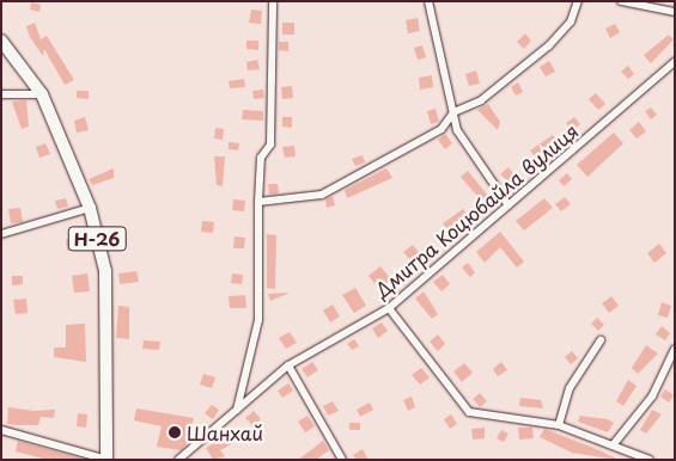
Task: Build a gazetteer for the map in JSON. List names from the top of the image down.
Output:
{
  "streets": {
    "main road": ["Н-26"],
    "street": ["Дмитра Коцюбайла вулиця"]
  },
  "places": ["Шанхай"]
}
